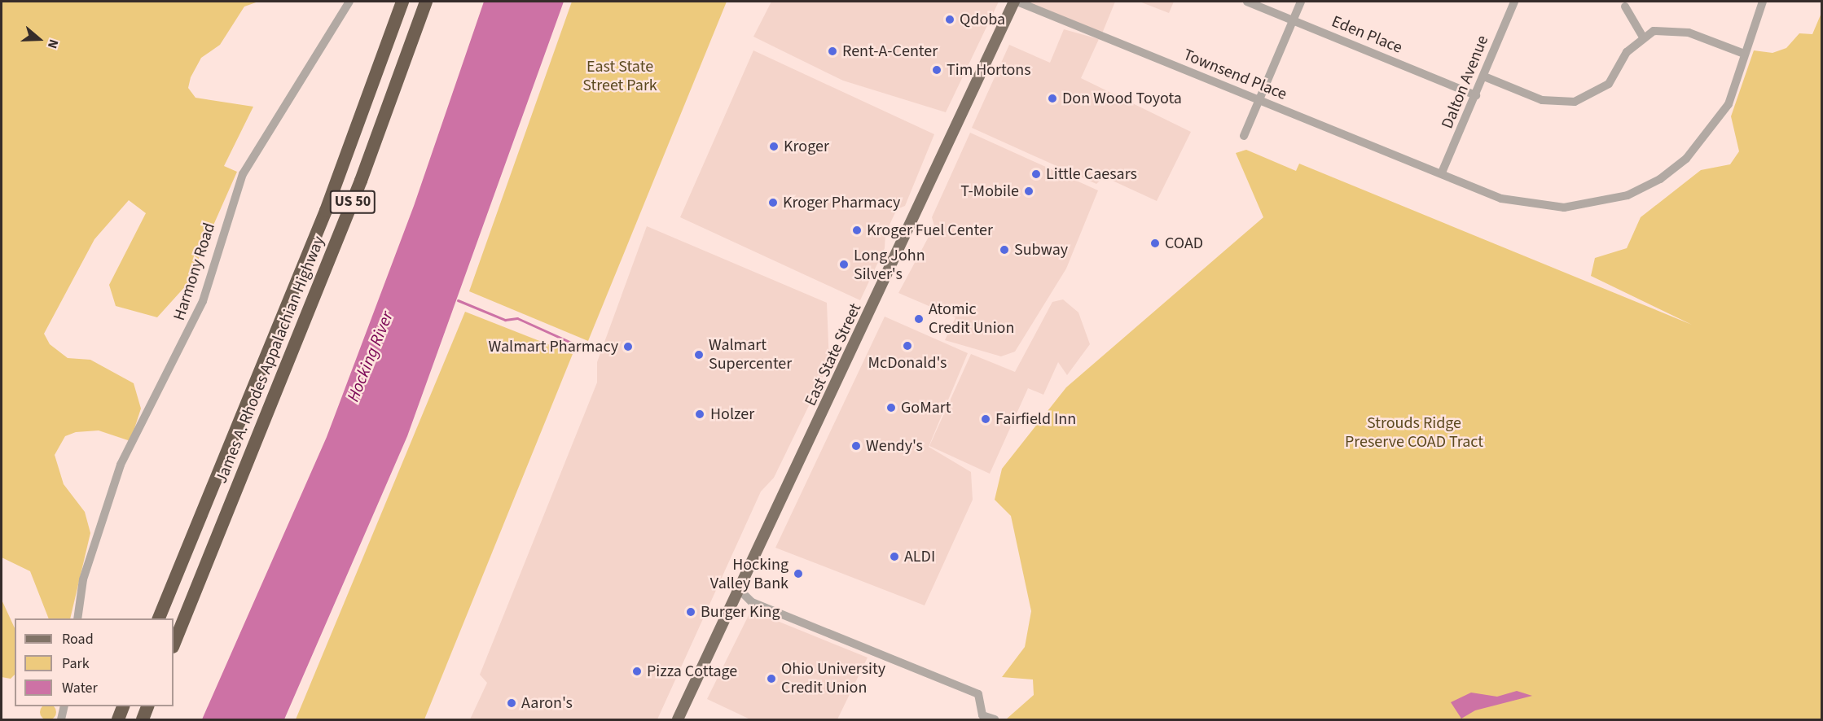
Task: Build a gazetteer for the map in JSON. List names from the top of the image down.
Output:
{
  "streets": {
    "highway": ["US 50", "James A. Rhodes Appalachian Highway"],
    "main road": ["East State Street"],
    "street": [
      "Eden Place",
      "Townsend Place",
      "Dalton Avenue",
      "Harmony Road"
    ]
  },
  "crossings": [
    ["Eden Place", "Dalton Avenue"],
    ["Townsend Place", "Dalton Avenue"],
    ["Townsend Place", "East State Street"]
  ],
  "water": ["Hocking River"],
  "parks": ["East State Street Park", "Strouds Ridge Preserve COAD Tract"],
  "places": [
    "Qdoba",
    "Rent-A-Center",
    "Tim Hortons",
    "Don Wood Toyota",
    "Kroger",
    "Little Caesars",
    "T-Mobile",
    "Kroger Pharmacy",
    "Kroger Fuel Center",
    "COAD",
    "Subway",
    "Long John Silver's",
    "Atomic Credit Union",
    "McDonald's",
    "Walmart Pharmacy",
    "Walmart Supercenter",
    "GoMart",
    "Holzer",
    "Fairfield Inn",
    "Wendy's",
    "ALDI",
    "Hocking Valley Bank",
    "Burger King",
    "Pizza Cottage",
    "Ohio University Credit Union",
    "Aaron's"
  ],
  "legend": ["Road", "Park", "Water"],
  "north": "right"
}
